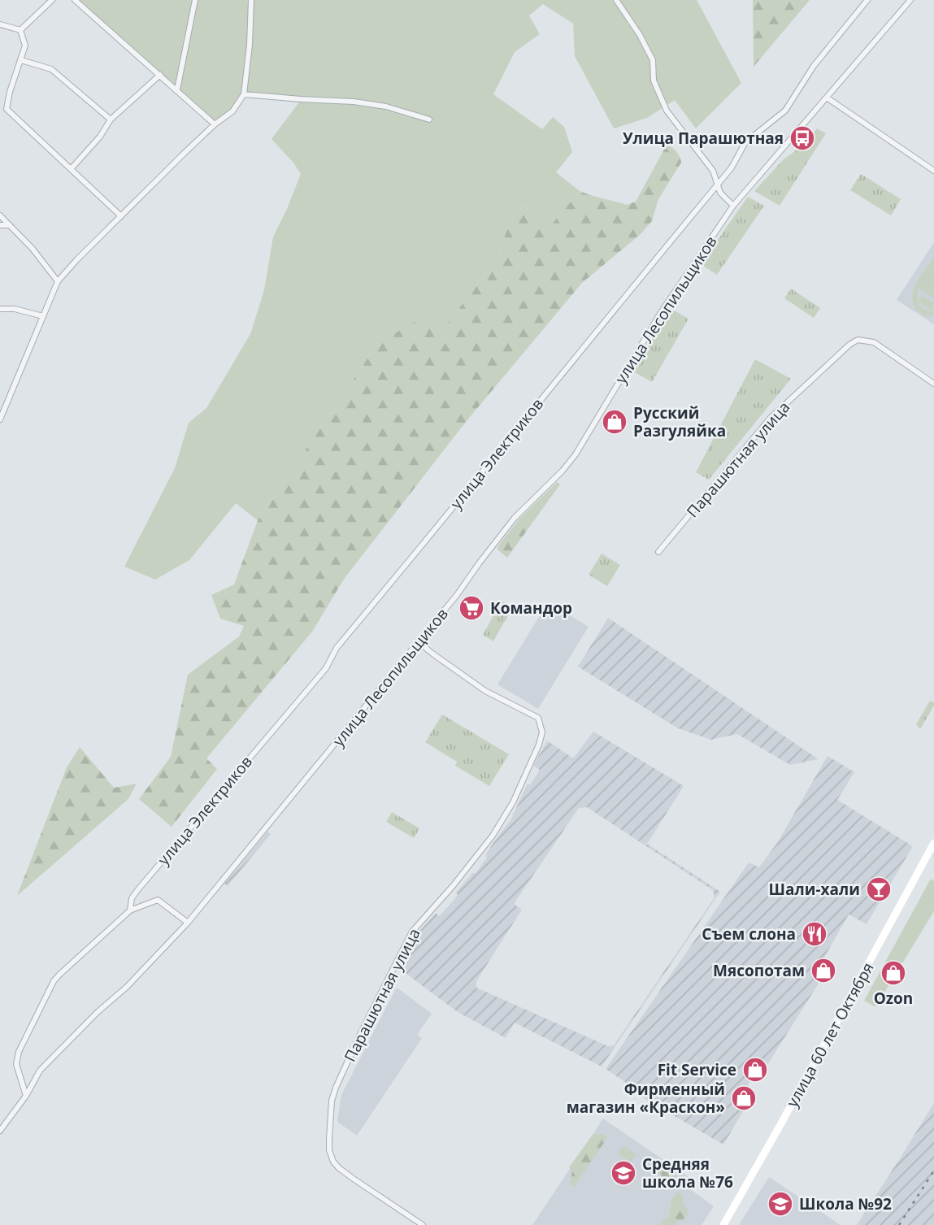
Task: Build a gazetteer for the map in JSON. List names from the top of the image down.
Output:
{
  "streets": {
    "main road": ["улица 60 лет Октября"],
    "street": ["улица Лесопильщиков", "улица Электриков", "Парашютная улица"]
  },
  "crossings": [
    ["улица Лесопильщиков", "Парашютная улица"]
  ],
  "places": {
    "bus stop": ["Улица Парашютная"],
    "shop": [
      "Русский Разгуляйка",
      "Мясопотам",
      "Ozon",
      "Fit Service",
      "Фирменный магазин «Краскон»"
    ],
    "supermarket": ["Командор"],
    "bar": ["Шали-хали"],
    "restaurant": ["Съем слона"],
    "school or university": ["Средняя школа №76", "Школа №92"]
  }
}
